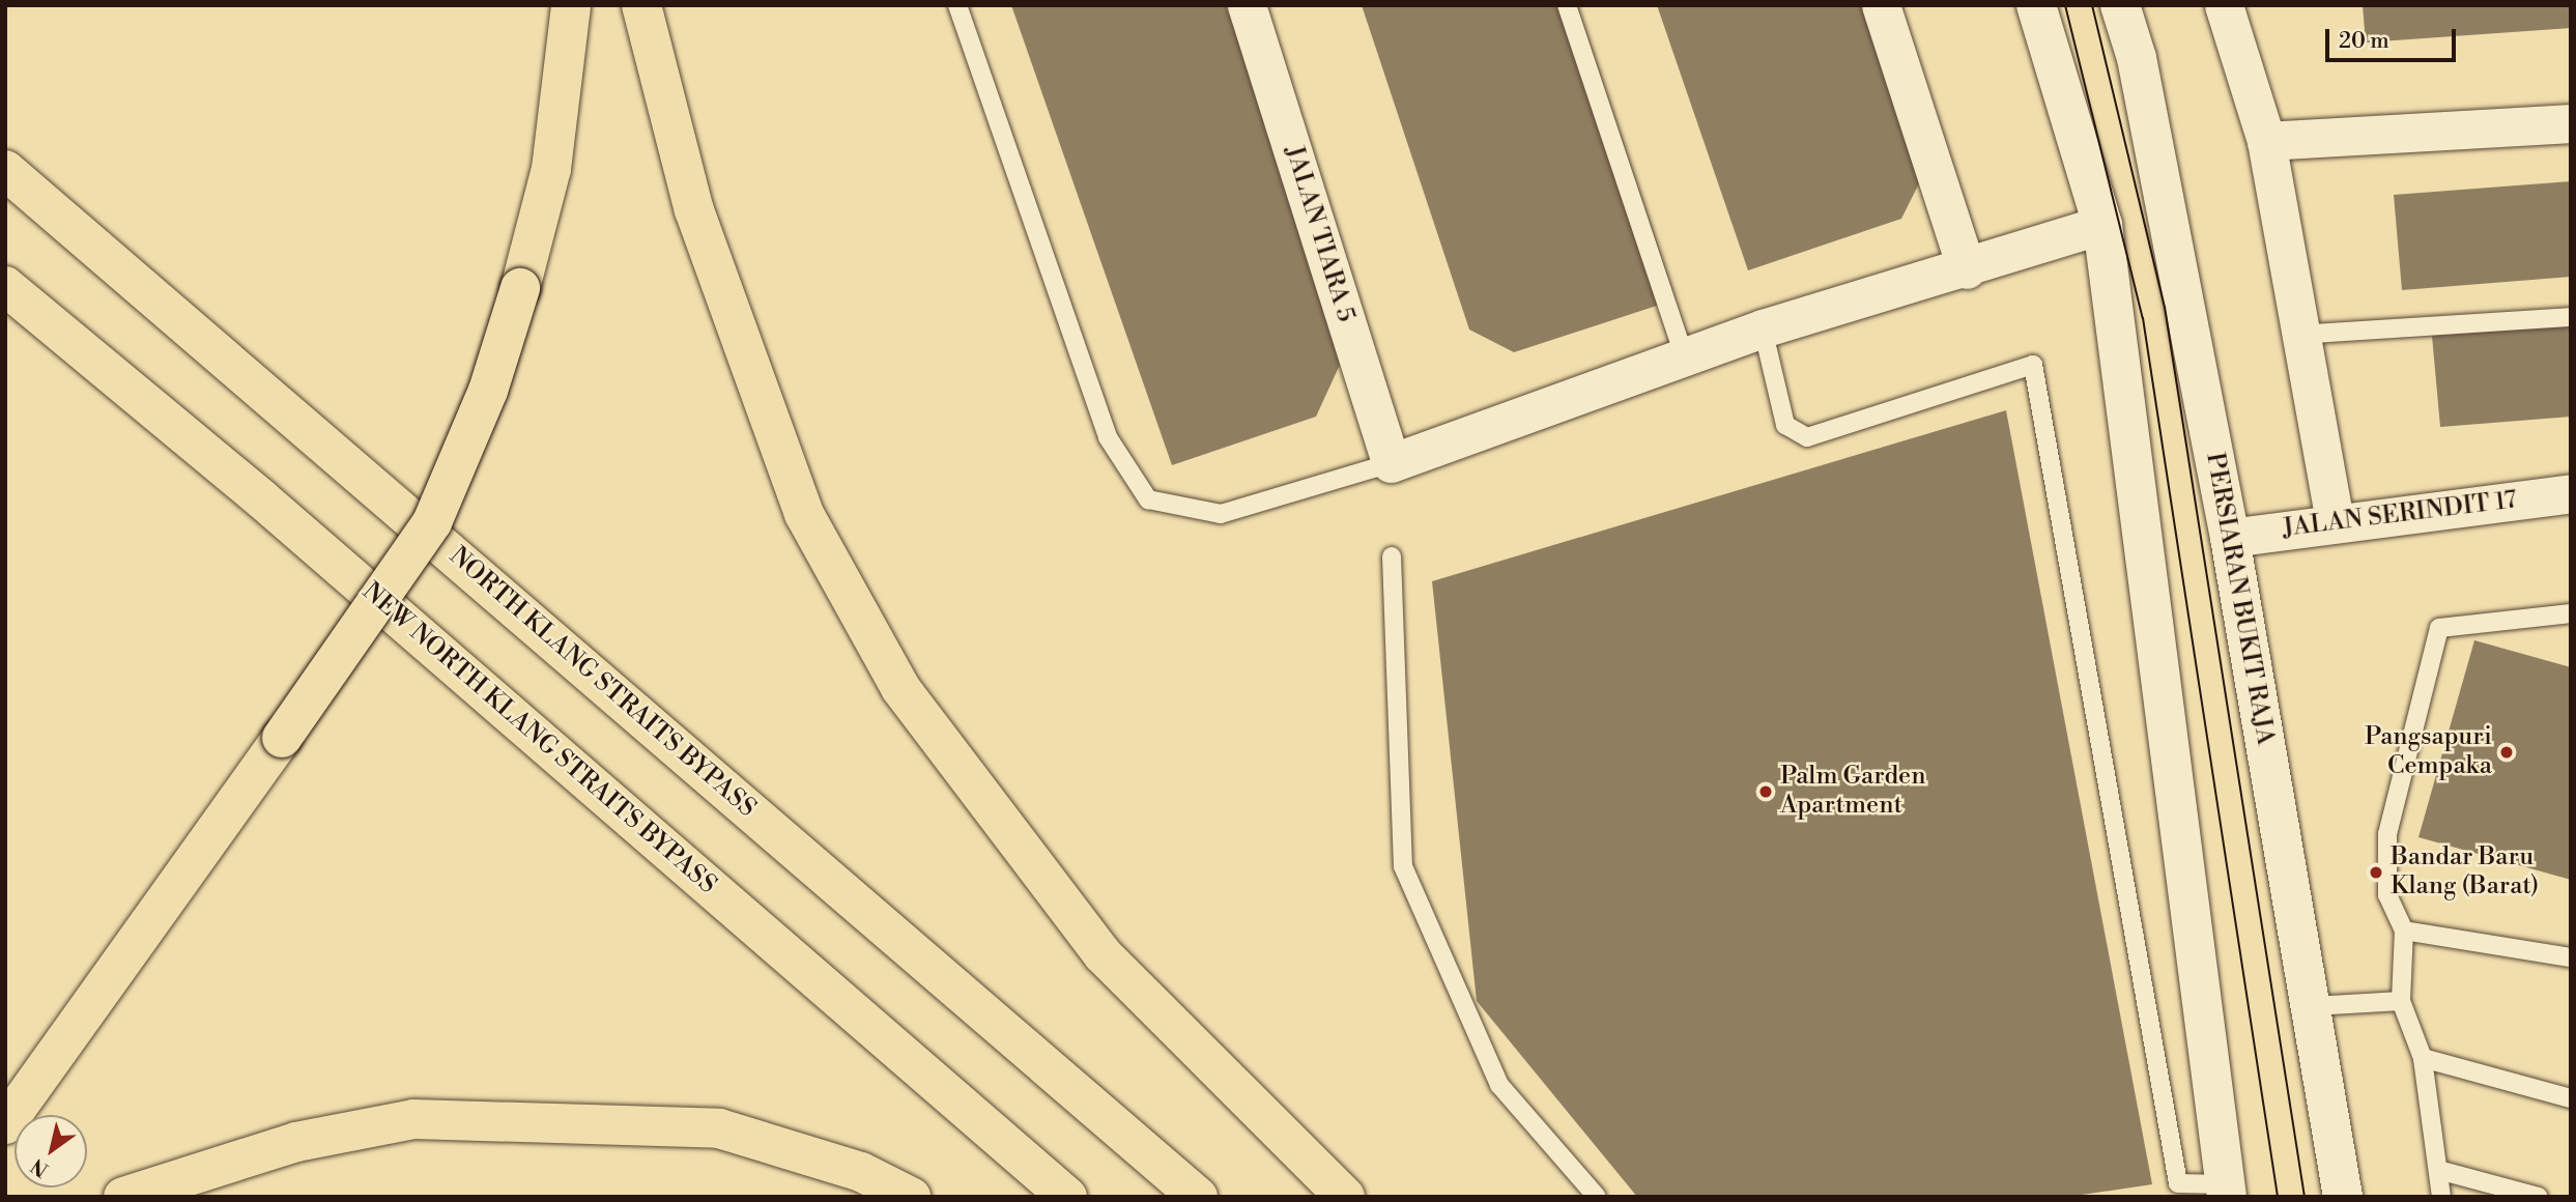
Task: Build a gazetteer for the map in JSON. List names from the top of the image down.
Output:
{
  "streets": {
    "highway": ["NORTH KLANG STRAITS BYPASS", "NEW NORTH KLANG STRAITS BYPASS"],
    "main road": ["PERSIARAN BUKIT RAJA"],
    "street": ["JALAN TIARA 5", "JALAN SERINDIT 17"]
  },
  "crossings": [
    ["JALAN SERINDIT 17", "PERSIARAN BUKIT RAJA"]
  ],
  "places": ["Pangsapuri Cempaka", "Palm Garden Apartment", "Bandar Baru Klang (Barat)"],
  "scale_bar": "20 m",
  "north": "bottom left"
}
